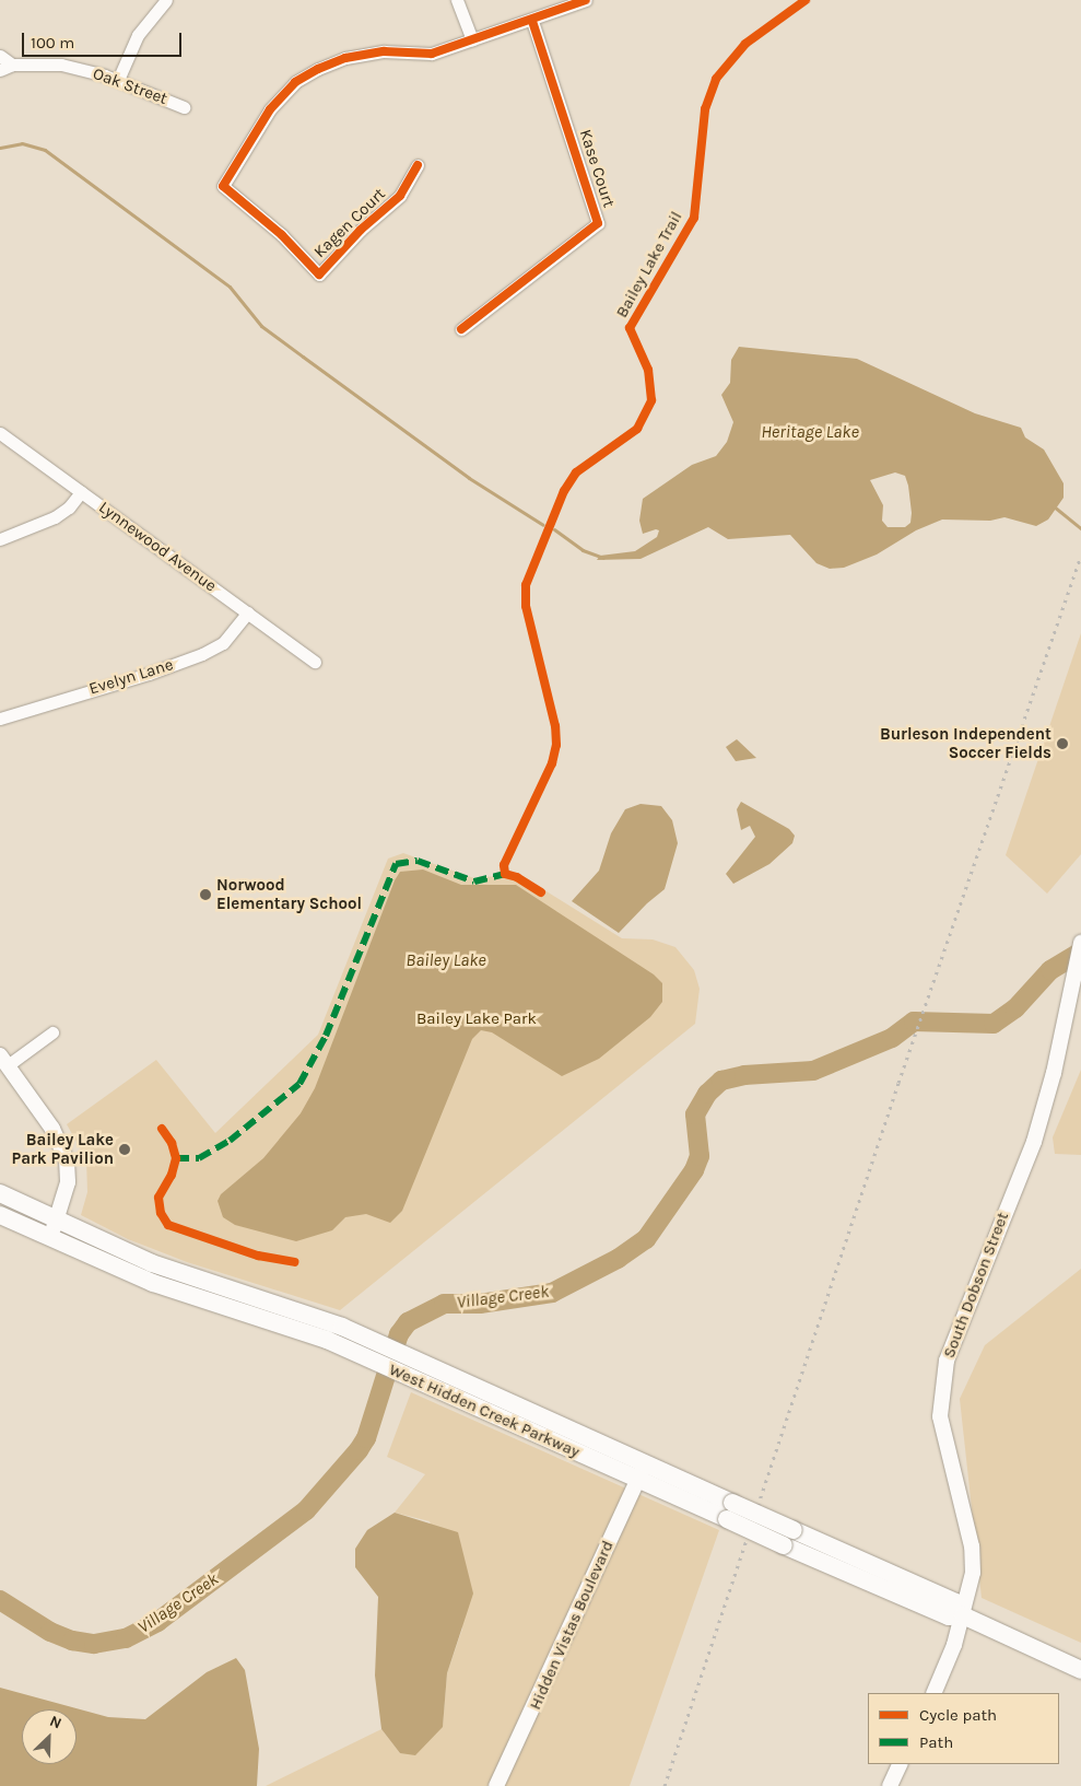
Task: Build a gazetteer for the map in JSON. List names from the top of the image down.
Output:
{
  "streets": {
    "main road": ["West Hidden Creek Parkway"],
    "street": [
      "Oak Street",
      "Kase Court",
      "Kagen Court",
      "Lynnewood Avenue",
      "Evelyn Lane",
      "South Dobson Street",
      "Hidden Vistas Boulevard"
    ],
    "cycle path": ["Bailey Lake Trail"]
  },
  "crossings": [
    ["Lynnewood Avenue", "Evelyn Lane"],
    ["South Dobson Street", "West Hidden Creek Parkway"],
    ["West Hidden Creek Parkway", "Hidden Vistas Boulevard"]
  ],
  "water": ["Heritage Lake", "Bailey Lake", "Village Creek"],
  "parks": ["Bailey Lake Park"],
  "places": ["Burleson Independent Soccer Fields", "Norwood Elementary School", "Bailey Lake Park Pavilion"],
  "legend": ["Cycle path", "Path"],
  "scale_bar": "100 m",
  "north": "top right"
}
